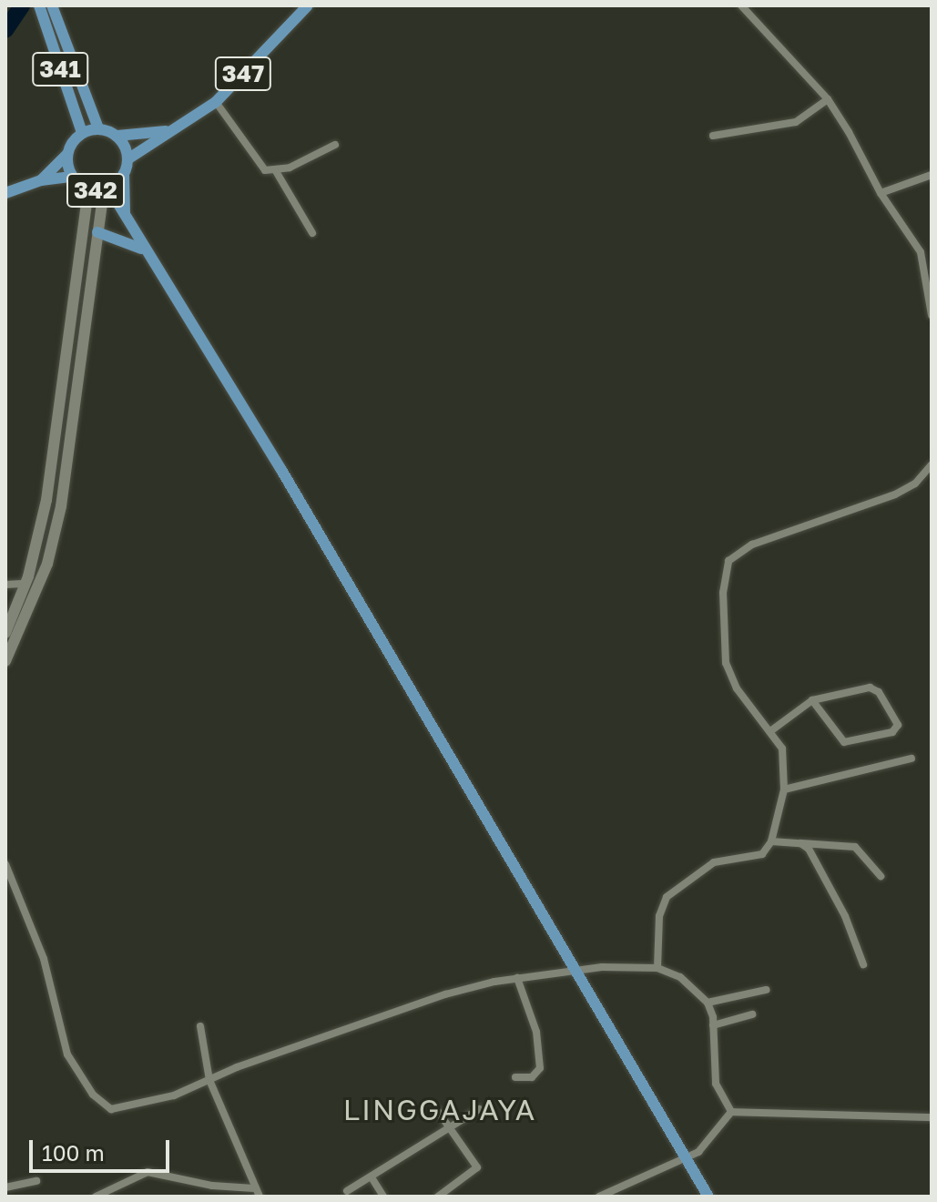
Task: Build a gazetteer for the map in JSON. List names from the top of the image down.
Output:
{
  "streets": {
    "main road": ["341", "347", "342"]
  },
  "crossings": [
    ["341", "342"]
  ],
  "districts": ["LINGGAJAYA"],
  "scale_bar": "100 m"
}
